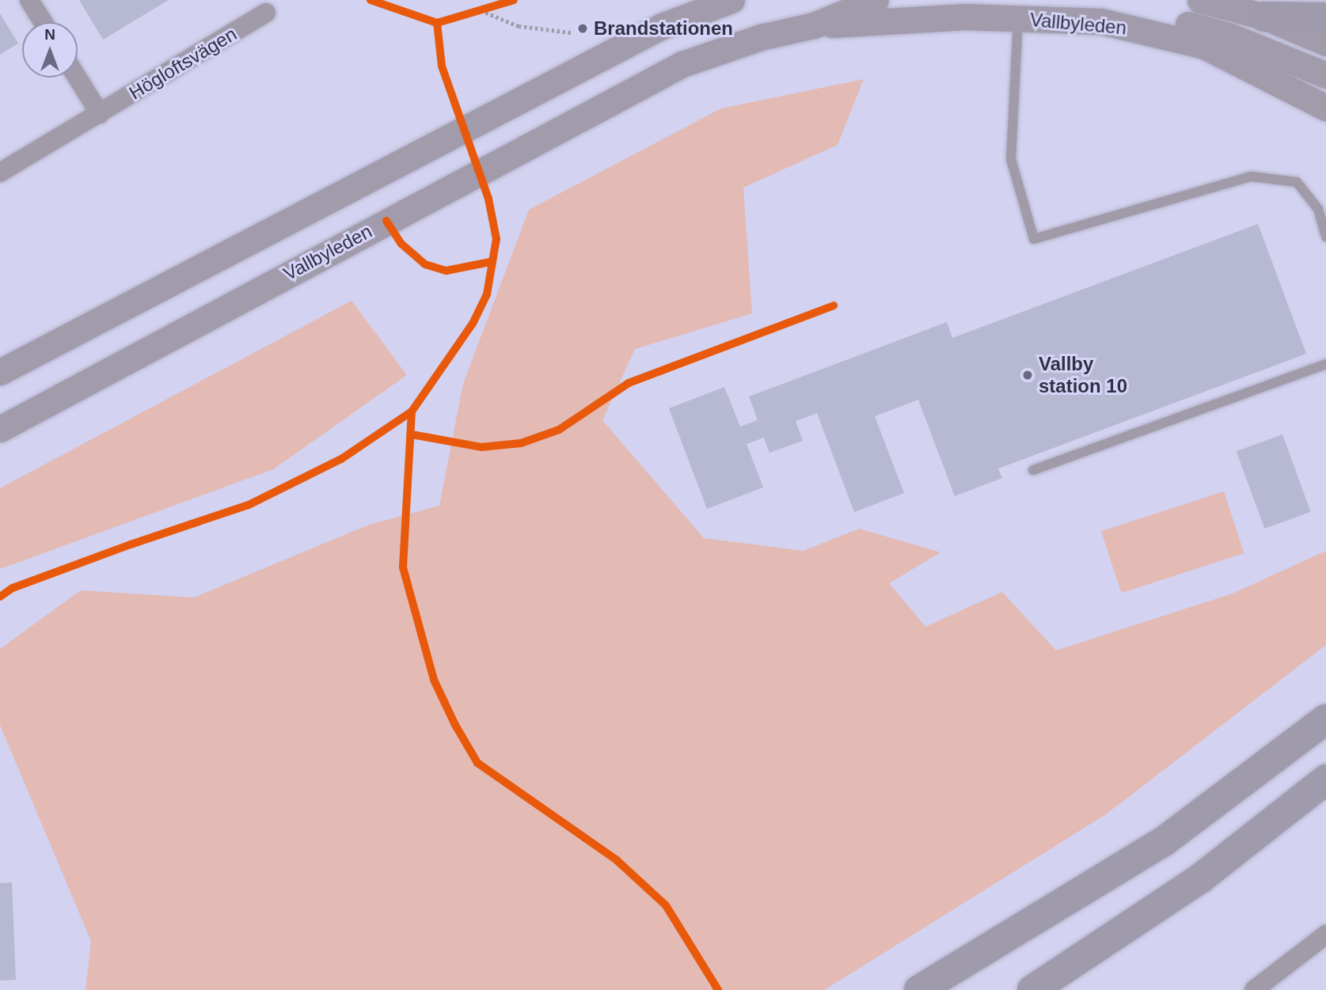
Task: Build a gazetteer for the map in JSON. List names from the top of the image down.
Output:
{
  "streets": {
    "main road": ["Vallbyleden"],
    "street": ["Högloftsvägen"]
  },
  "places": ["Brandstationen", "Vallby station 10"],
  "north": "top"
}
